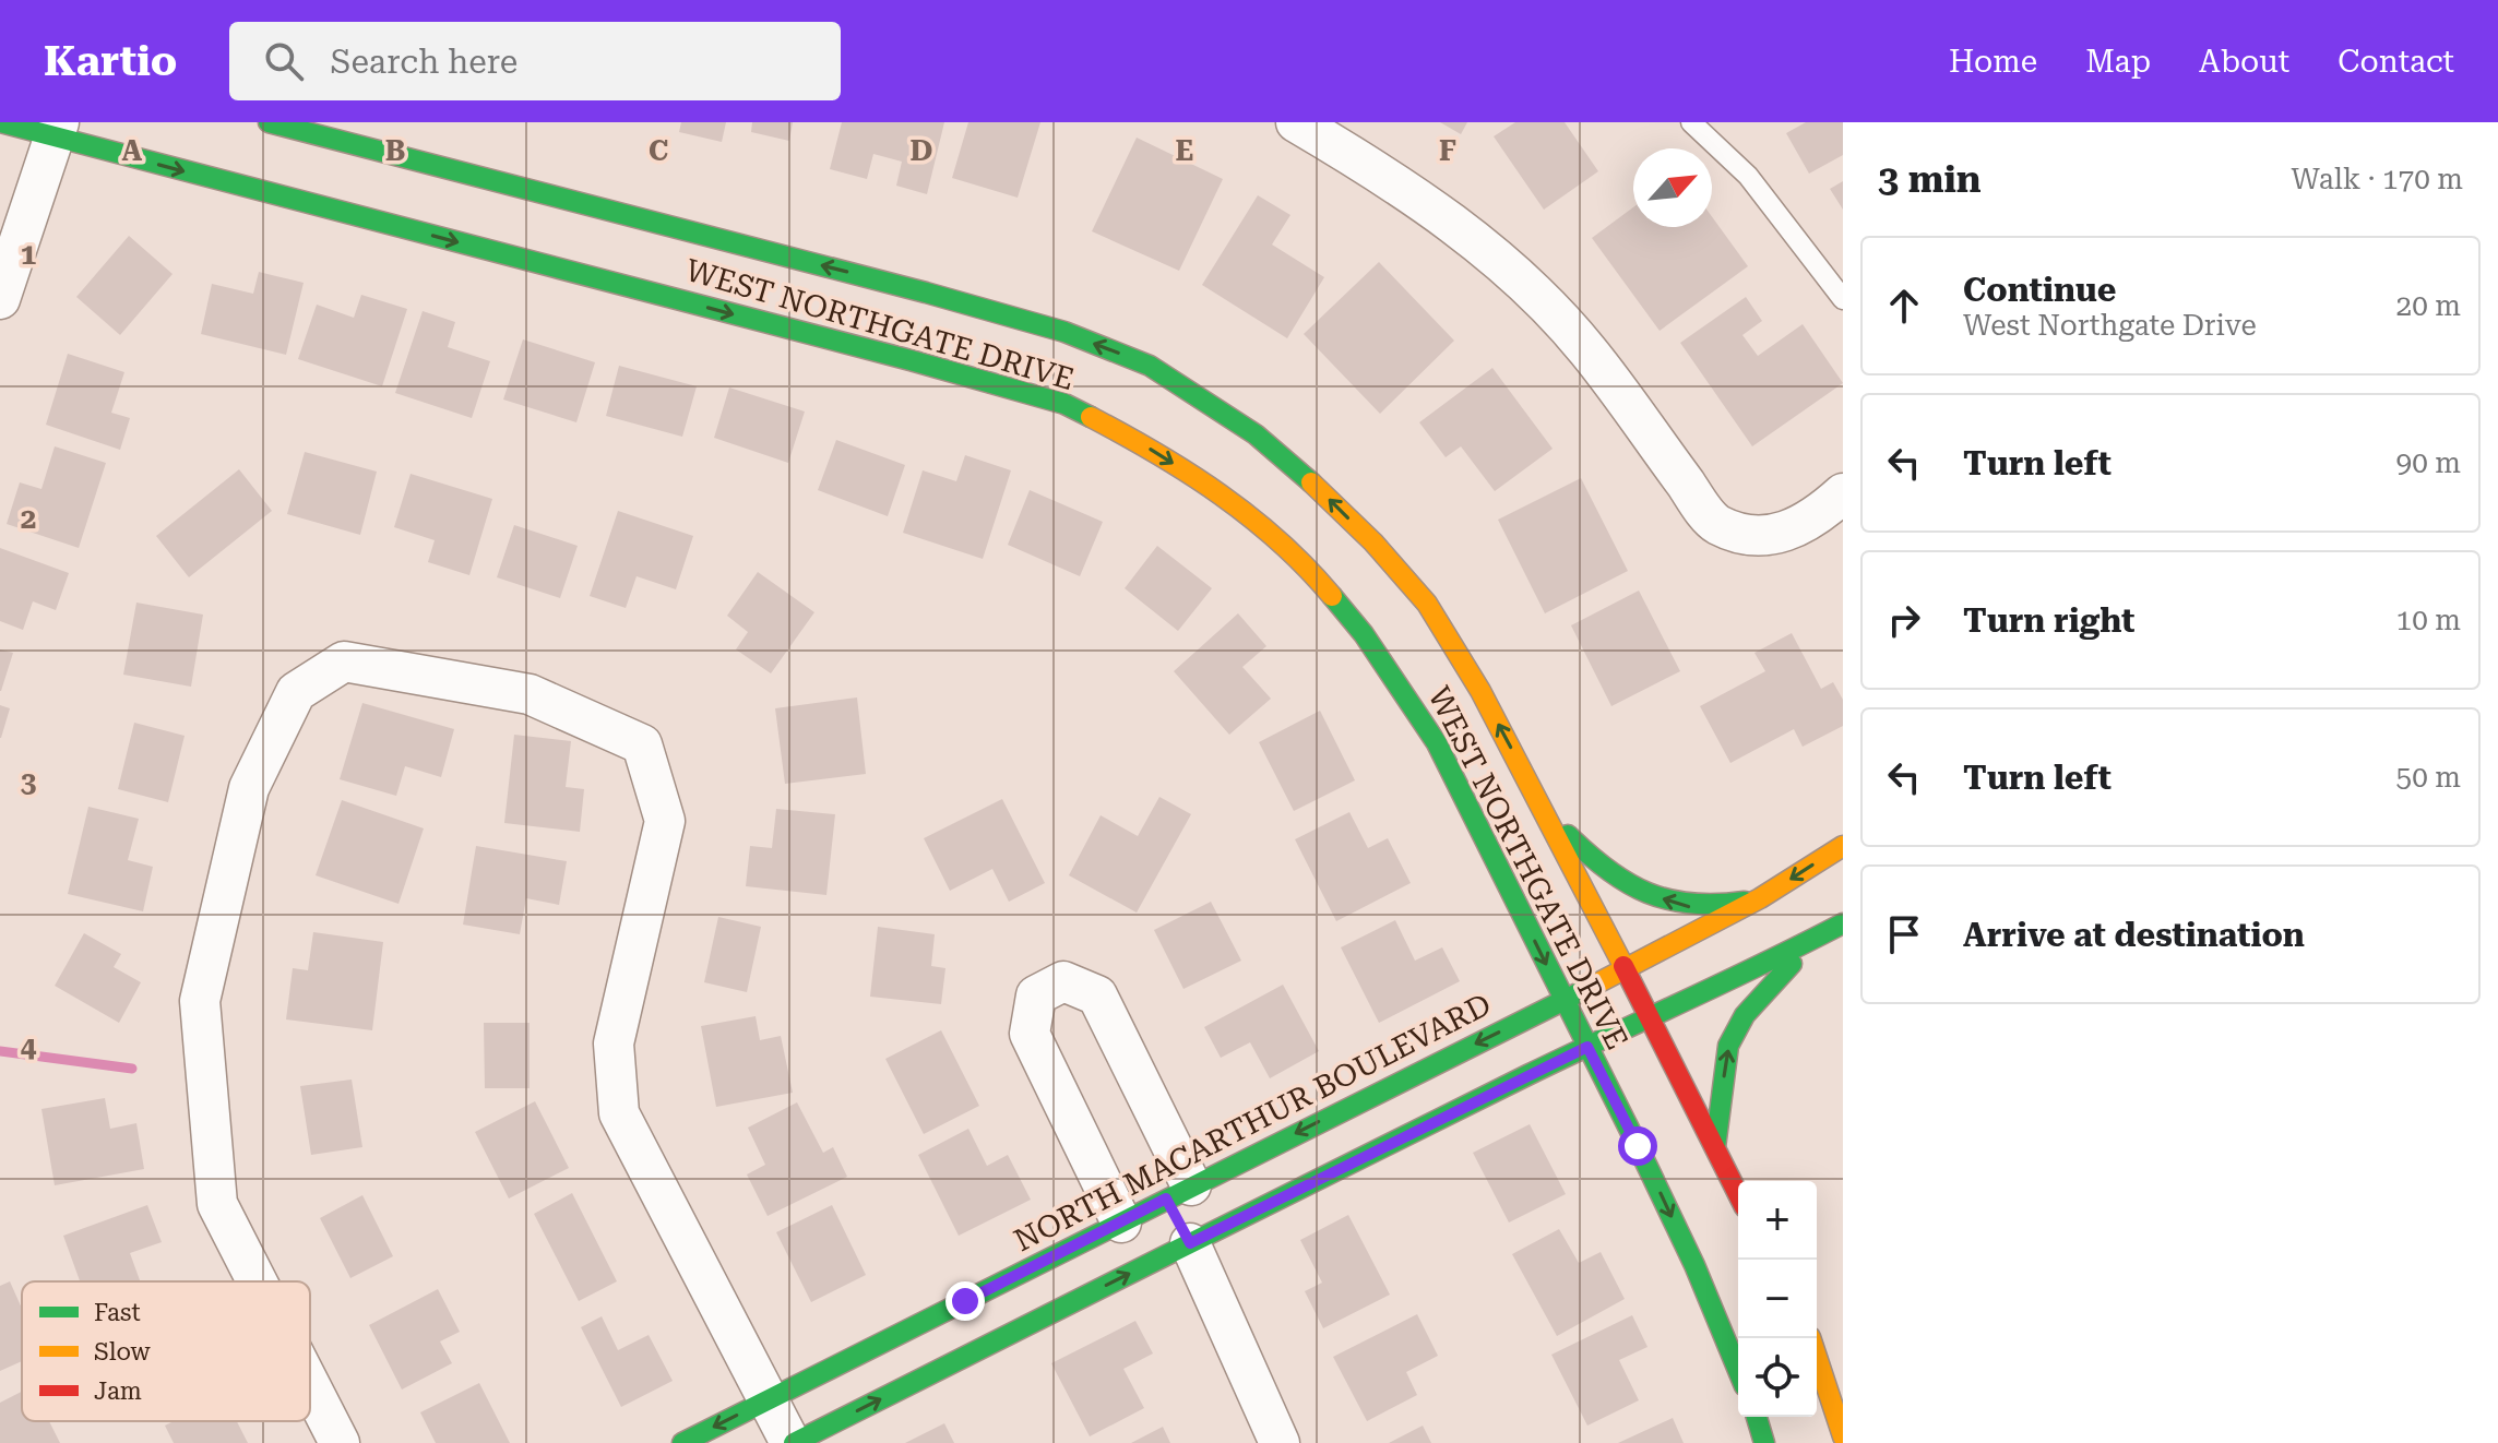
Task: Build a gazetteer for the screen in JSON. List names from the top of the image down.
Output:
{
  "streets": {
    "main road": ["WEST NORTHGATE DRIVE", "NORTH MACARTHUR BOULEVARD"]
  },
  "crossings": [
    ["WEST NORTHGATE DRIVE", "NORTH MACARTHUR BOULEVARD"]
  ],
  "legend": ["Fast", "Slow", "Jam"],
  "north": "top right",
  "page": {
    "header": "Kartio",
    "search": "Search here",
    "nav": [
      "Home",
      "Map",
      "About",
      "Contact"
    ],
    "heading": ["3 min", "Walk · 170 m"],
    "list": [
      ["Continue", "West Northgate Drive", "20 m"],
      ["Turn left", "90 m"],
      ["Turn right", "10 m"],
      ["Turn left", "50 m"],
      "Arrive at destination"
    ],
    "map_buttons": ["+", "−"]
  },
  "grid": {
    "columns": [
      "A",
      "B",
      "C",
      "D",
      "E",
      "F"
    ],
    "rows": [
      "1",
      "2",
      "3",
      "4"
    ]
  }
}
